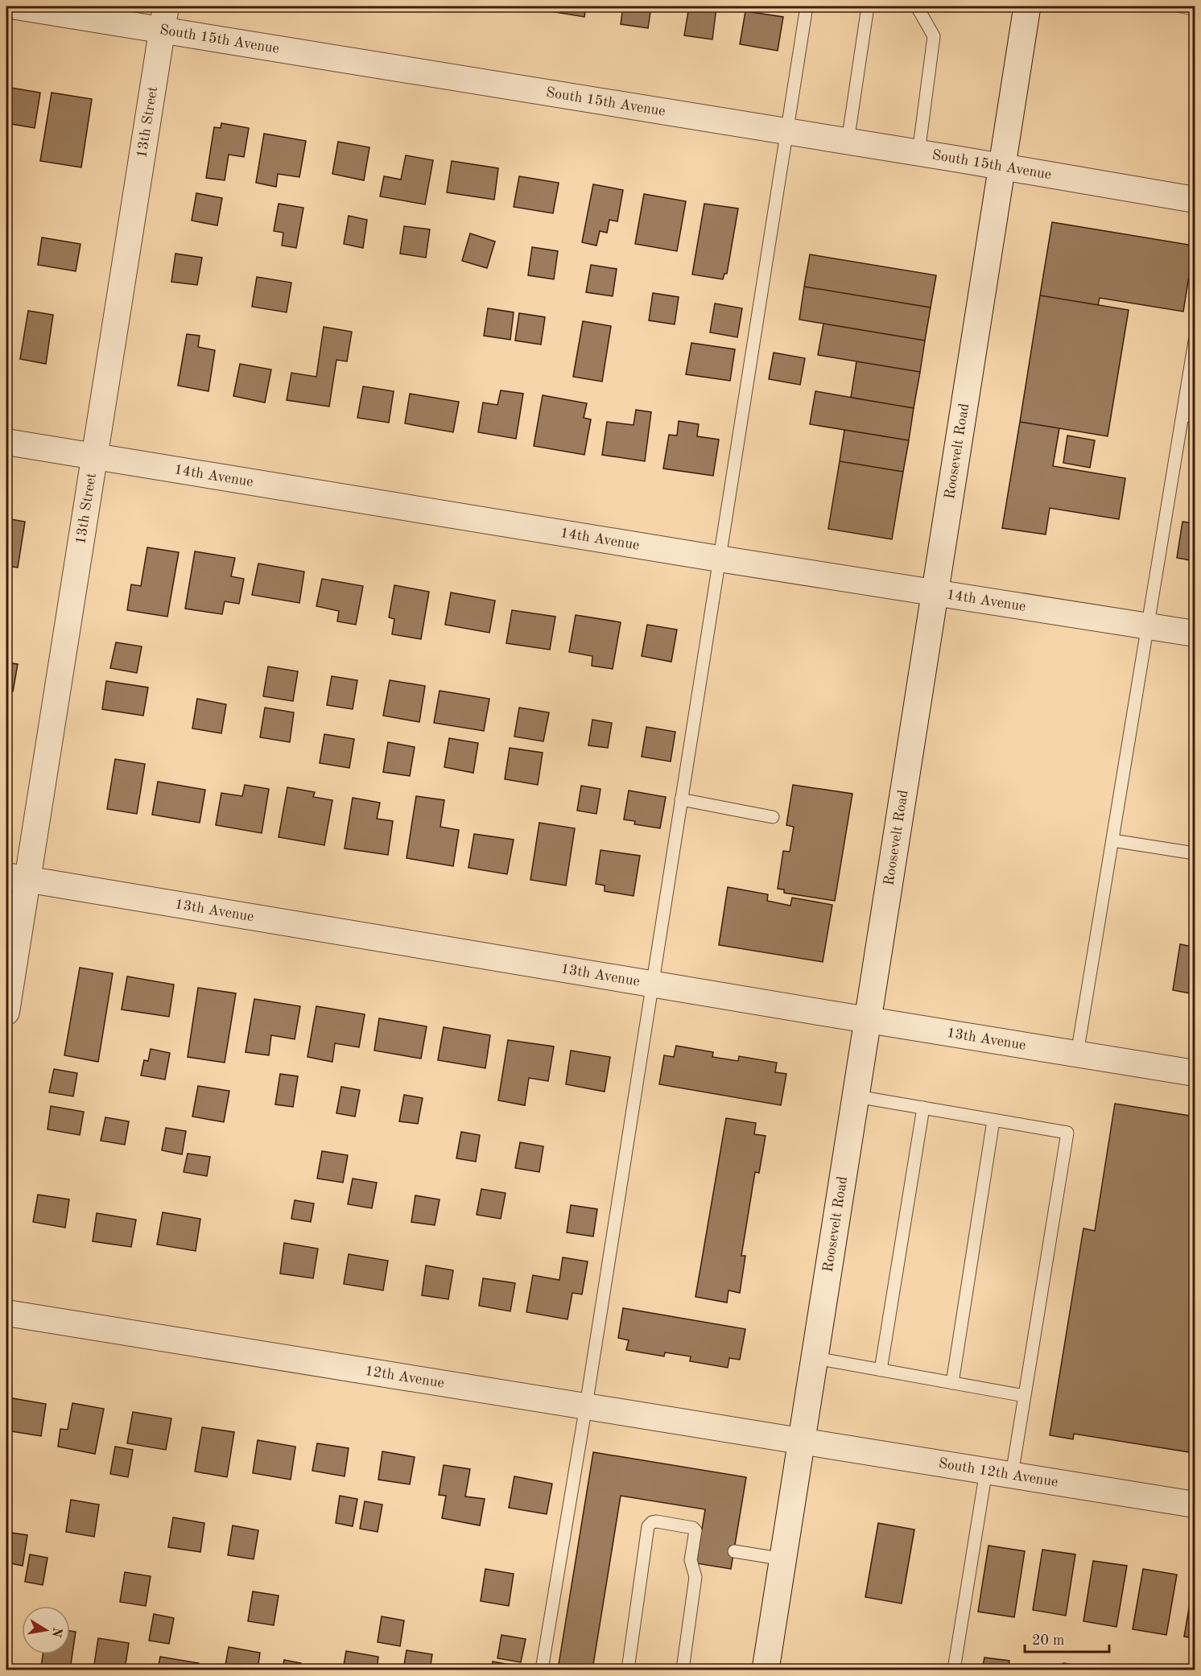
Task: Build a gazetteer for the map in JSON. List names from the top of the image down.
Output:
{
  "streets": {
    "main road": ["Roosevelt Road"],
    "street": [
      "South 15th Avenue",
      "13th Street",
      "14th Avenue",
      "13th Avenue",
      "12th Avenue",
      "South 12th Avenue"
    ]
  },
  "crossings": [
    ["South 15th Avenue", "13th Street"],
    ["South 15th Avenue", "Roosevelt Road"],
    ["13th Street", "14th Avenue"],
    ["13th Street", "13th Avenue"],
    ["Roosevelt Road", "14th Avenue"],
    ["Roosevelt Road", "13th Avenue"],
    ["Roosevelt Road", "12th Avenue"],
    ["Roosevelt Road", "South 12th Avenue"],
    ["12th Avenue", "South 12th Avenue"]
  ],
  "scale_bar": "20 m",
  "north": "right"
}
